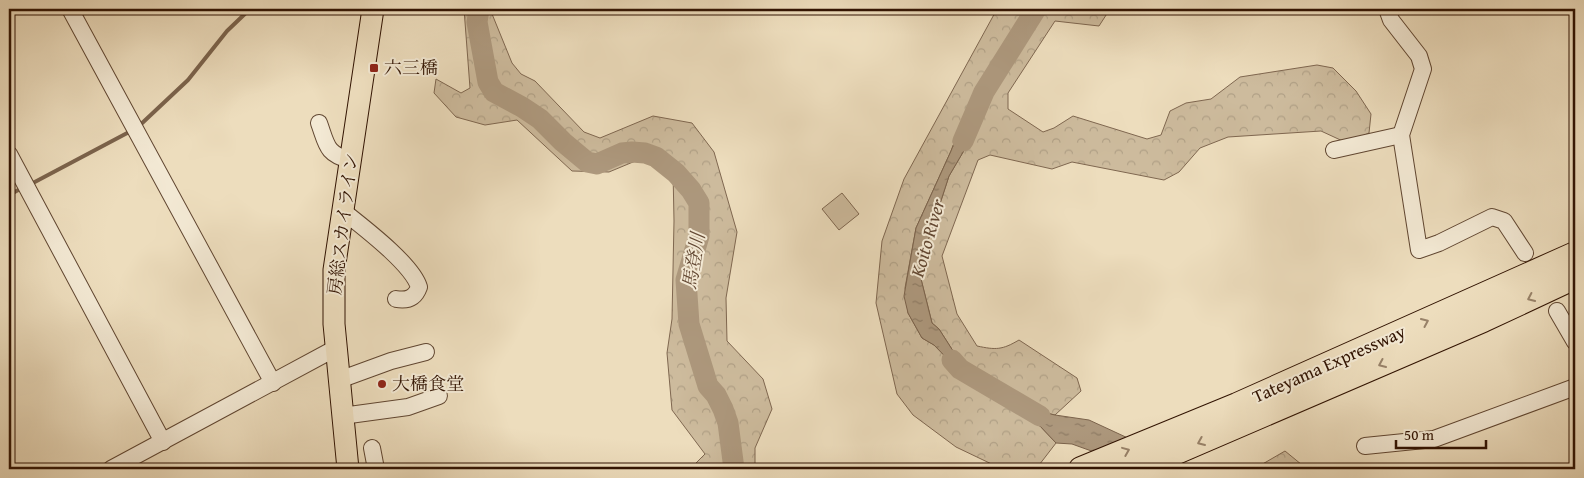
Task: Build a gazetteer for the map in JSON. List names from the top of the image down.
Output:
{
  "streets": {
    "highway": ["Tateyama Expressway"],
    "main road": ["房総スカイライン"]
  },
  "water": ["Koito River", "馬登川"],
  "places": {
    "transit": ["六三橋"],
    "other": ["大橋食堂"]
  },
  "scale_bar": "50 m"
}
